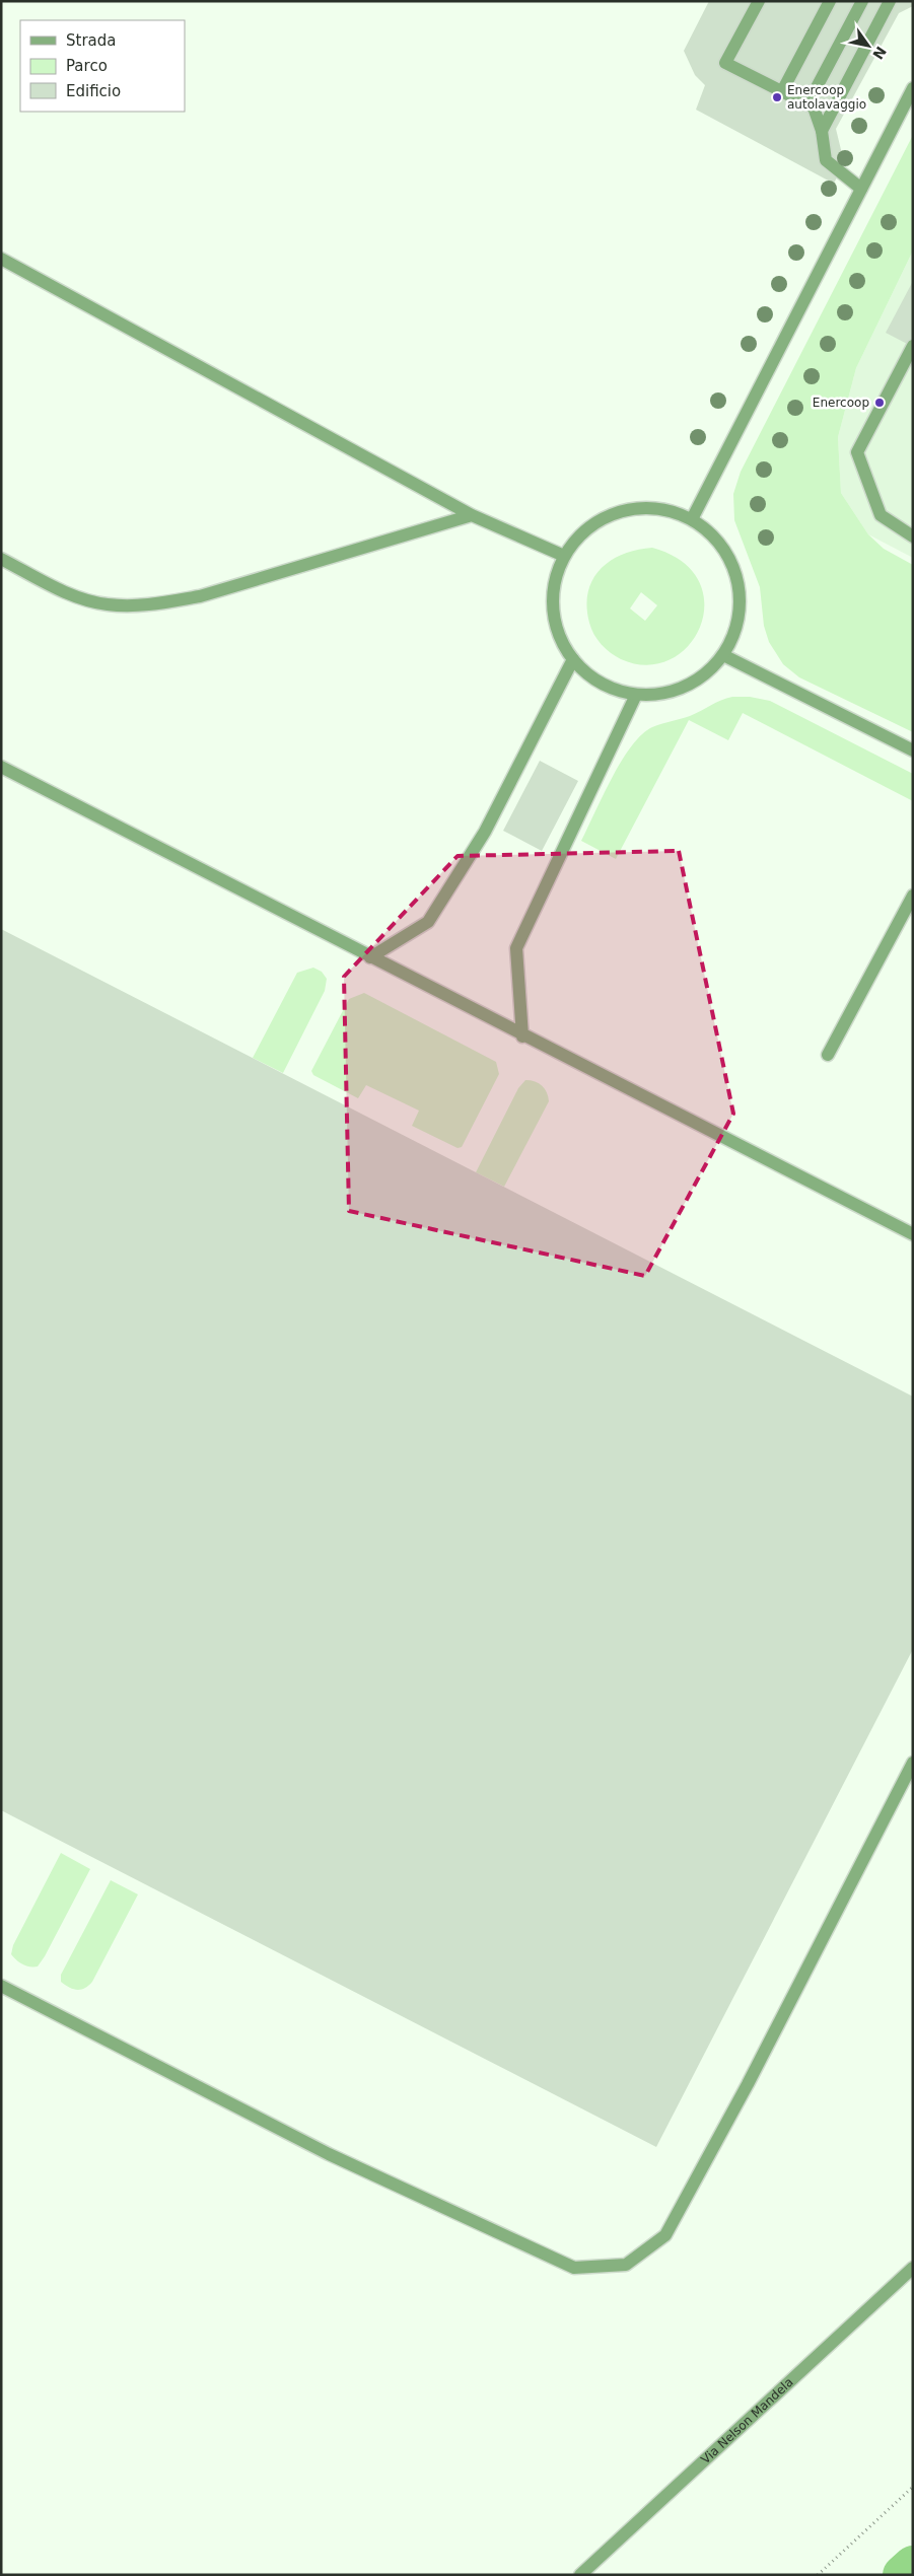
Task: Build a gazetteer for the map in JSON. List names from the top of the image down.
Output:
{
  "streets": {
    "street": ["Via Nelson Mandela"]
  },
  "places": ["Enercoop autolavaggio", "Enercoop"],
  "legend": ["Strada", "Parco", "Edificio"],
  "north": "bottom right"
}
